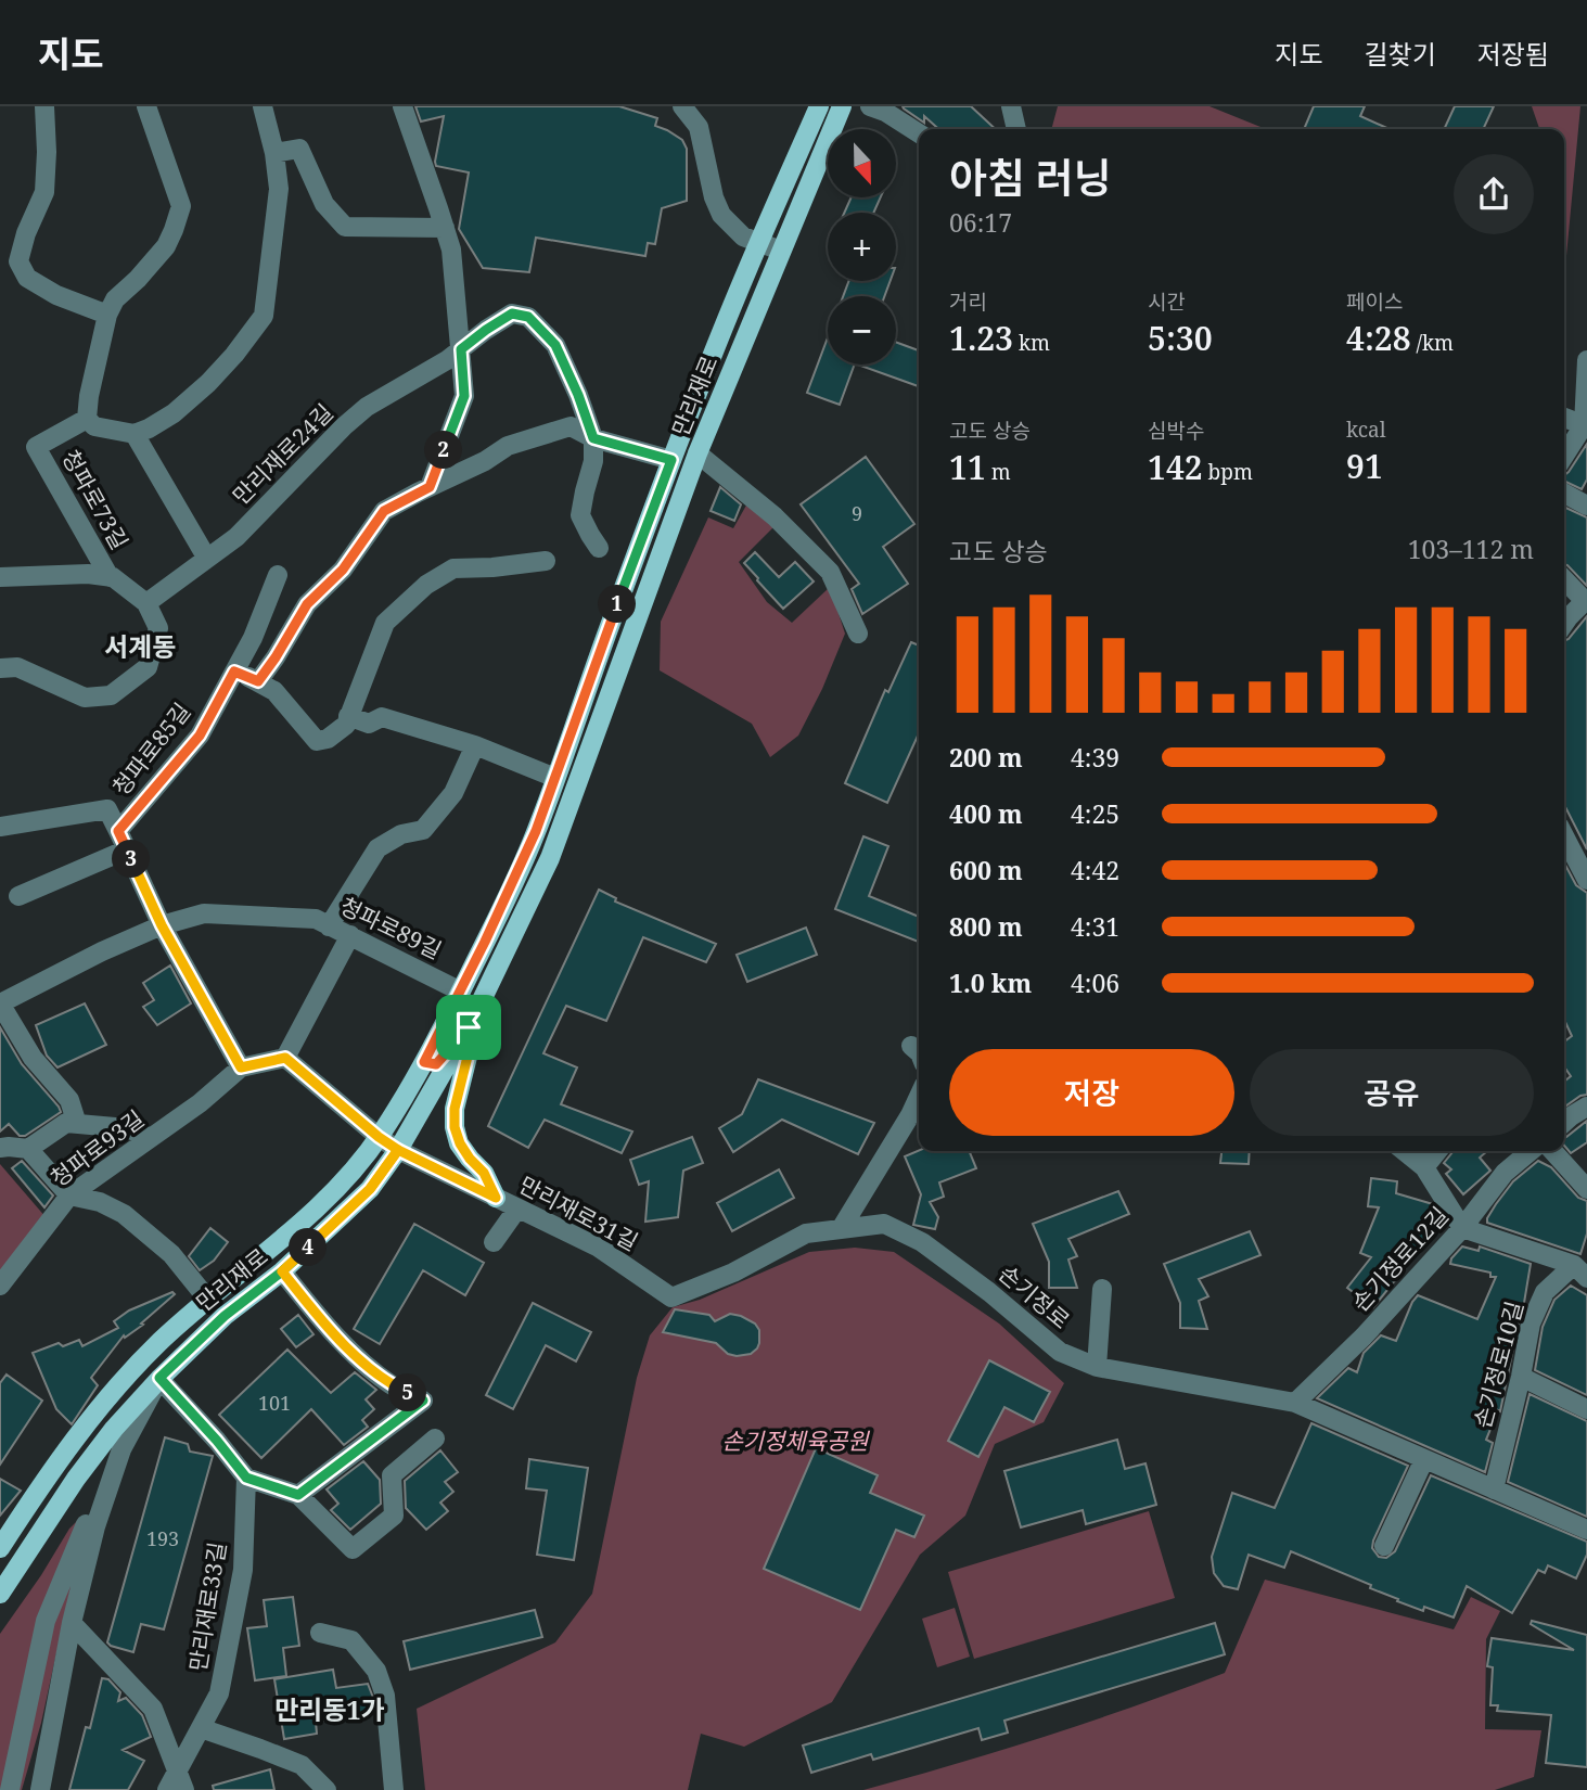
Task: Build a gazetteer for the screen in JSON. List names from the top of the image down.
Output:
{
  "streets": {
    "main road": ["만리재로"],
    "street": [
      "만리재로24길",
      "청파로73길",
      "청파로85길",
      "청파로89길",
      "청파로93길",
      "만리재로31길",
      "손기정로12길",
      "손기정로",
      "손기정로10길",
      "만리재로33길"
    ]
  },
  "crossings": [
    ["만리재로", "청파로89길"],
    ["만리재로", "만리재로31길"],
    ["만리재로24길", "청파로73길"],
    ["만리재로31길", "손기정로"],
    ["손기정로12길", "손기정로"],
    ["손기정로", "손기정로10길"]
  ],
  "districts": ["서계동", "만리동1가"],
  "parks": ["손기정체육공원"],
  "house_numbers": ["9", "101", "193"],
  "north": "bottom",
  "page": {
    "header": "지도",
    "nav": ["지도", "길찾기", "저장됨"],
    "map_buttons": ["+", "−"],
    "heading": ["아침 러닝", "06:17"],
    "stats": [
      ["거리", "1.23 km"],
      ["시간", "5:30"],
      ["페이스", "4:28 /km"],
      ["고도 상승", "11 m"],
      ["심박수", "142 bpm"],
      ["kcal", "91"]
    ],
    "pins": [
      "2",
      "1",
      "3",
      "4",
      "5"
    ],
    "chart": ["고도 상승", "103–112 m"],
    "list": [
      {
        "name": "200 m",
        "note": "4:39"
      },
      {
        "name": "400 m",
        "note": "4:25"
      },
      {
        "name": "600 m",
        "note": "4:42"
      },
      {
        "name": "800 m",
        "note": "4:31"
      },
      {
        "name": "1.0 km",
        "note": "4:06"
      }
    ],
    "buttons": ["저장", "공유"]
  }
}
